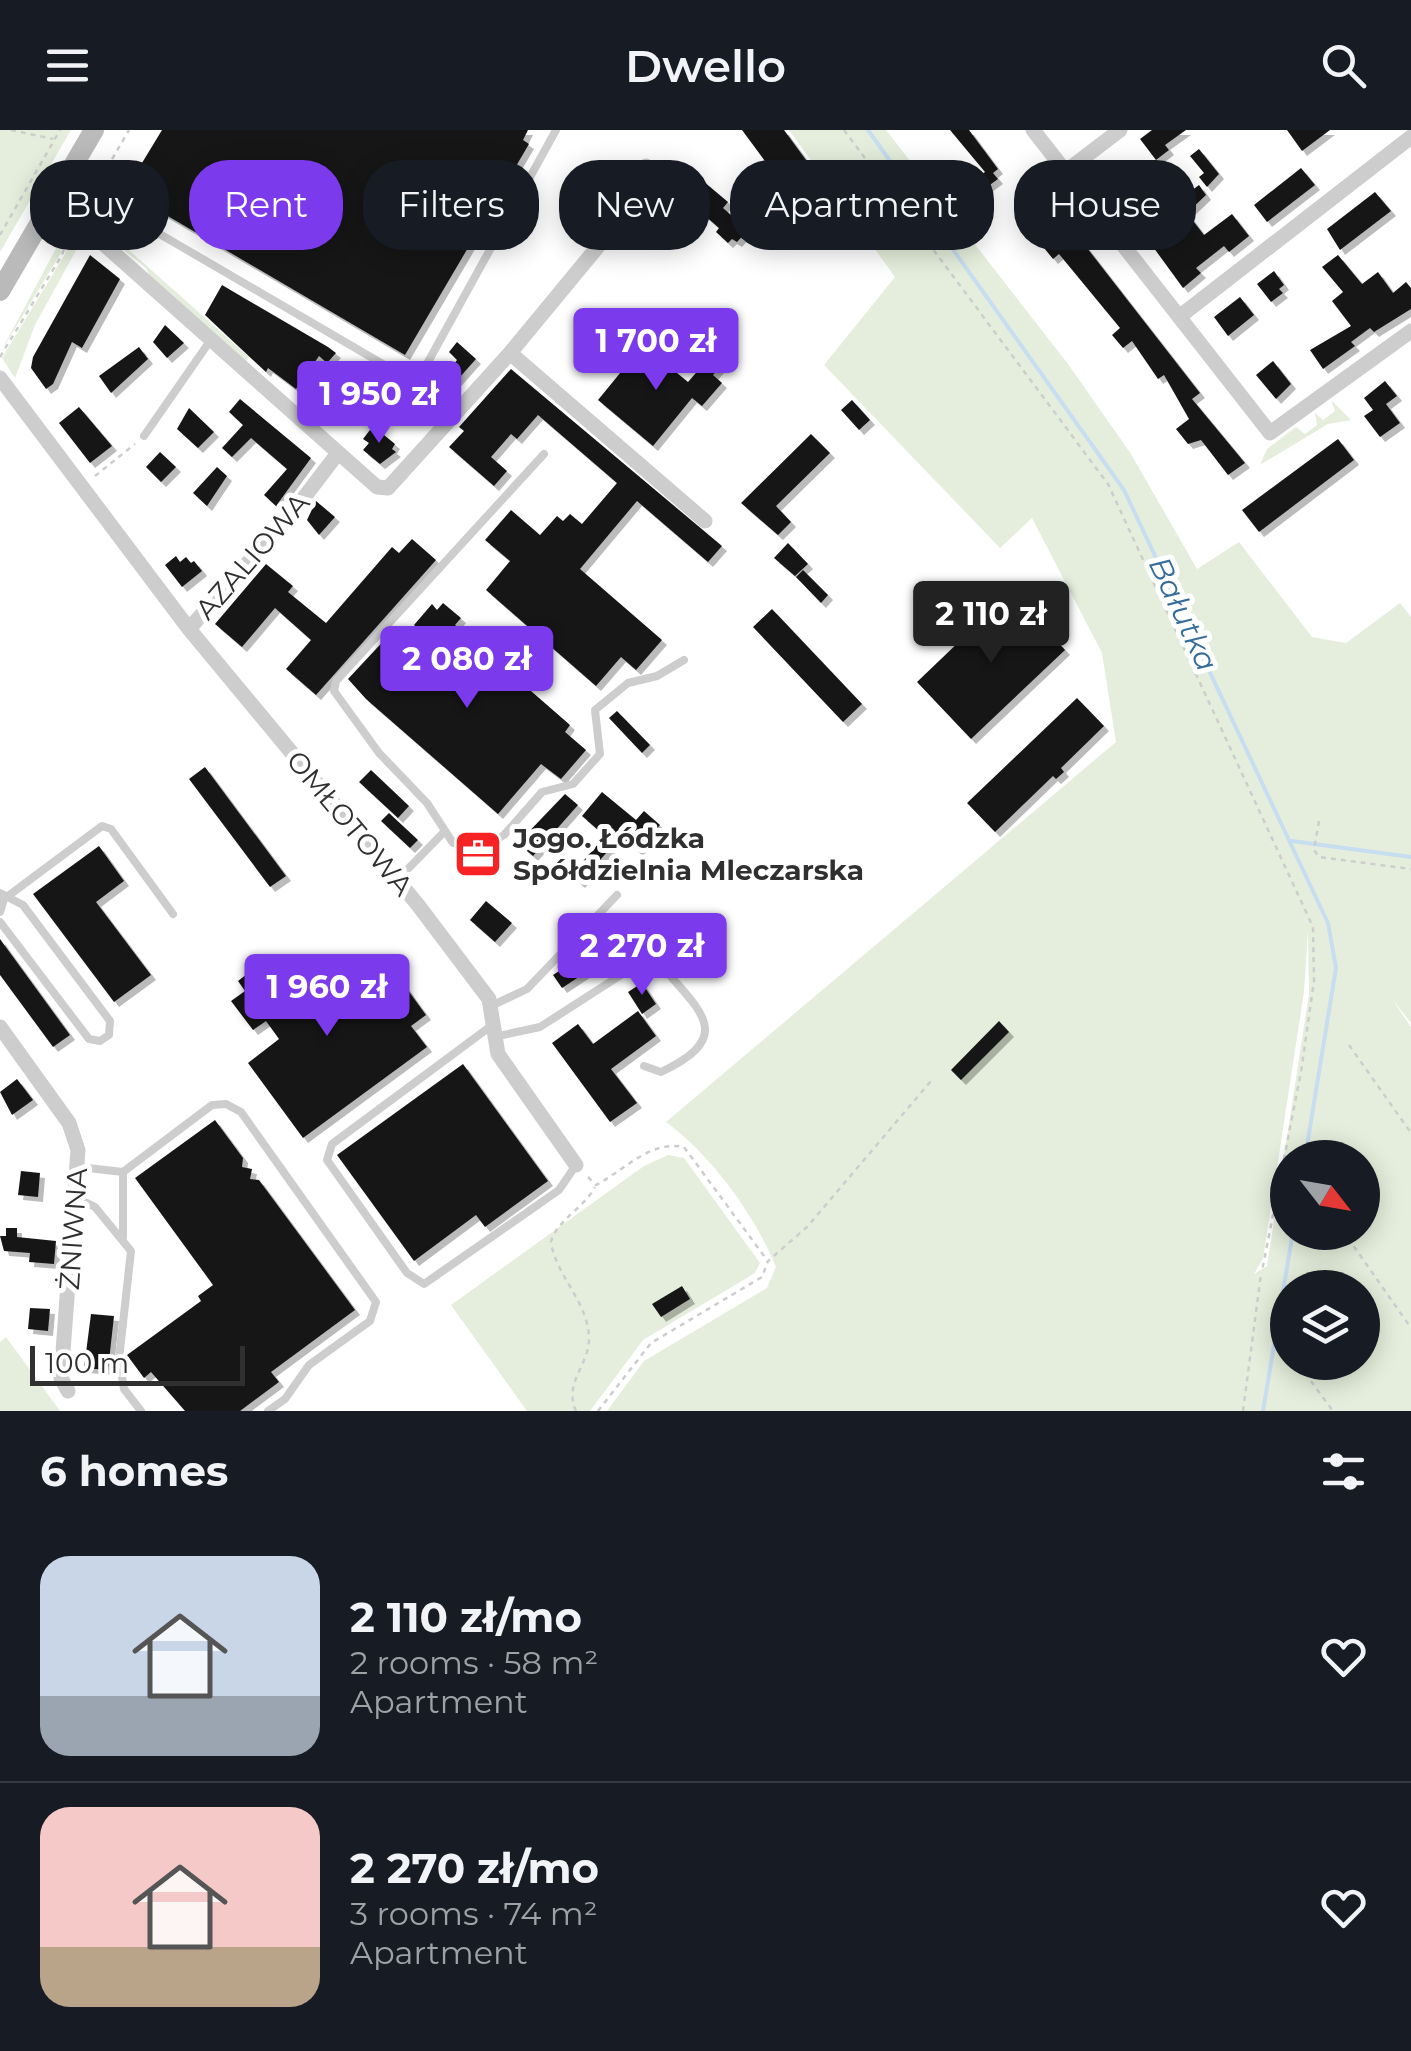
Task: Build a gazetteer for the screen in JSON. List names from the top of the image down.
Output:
{
  "streets": {
    "street": ["AZALIOWA", "OMŁOTOWA", "ŻNIWNA"]
  },
  "crossings": [
    ["AZALIOWA", "OMŁOTOWA"]
  ],
  "water": ["Bałutka"],
  "places": {
    "office": ["Jogo. Łódzka Spółdzielnia Mleczarska"]
  },
  "scale_bar": "100 m",
  "north": "bottom right",
  "page": {
    "header": "Dwello",
    "chip": [
      "Buy",
      "Rent",
      "Filters",
      "New",
      "Apartment",
      "House"
    ],
    "price": [
      "1 700 zł",
      "1 950 zł",
      "2 110 zł",
      "2 080 zł",
      "2 270 zł",
      "1 960 zł"
    ],
    "scale": "100 m",
    "heading": "6 homes",
    "list": [
      {
        "name": "2 110 zł/mo",
        "note": "2 rooms · 58 m² · Apartment"
      },
      {
        "name": "2 270 zł/mo",
        "note": "3 rooms · 74 m² · Apartment"
      }
    ]
  }
}
